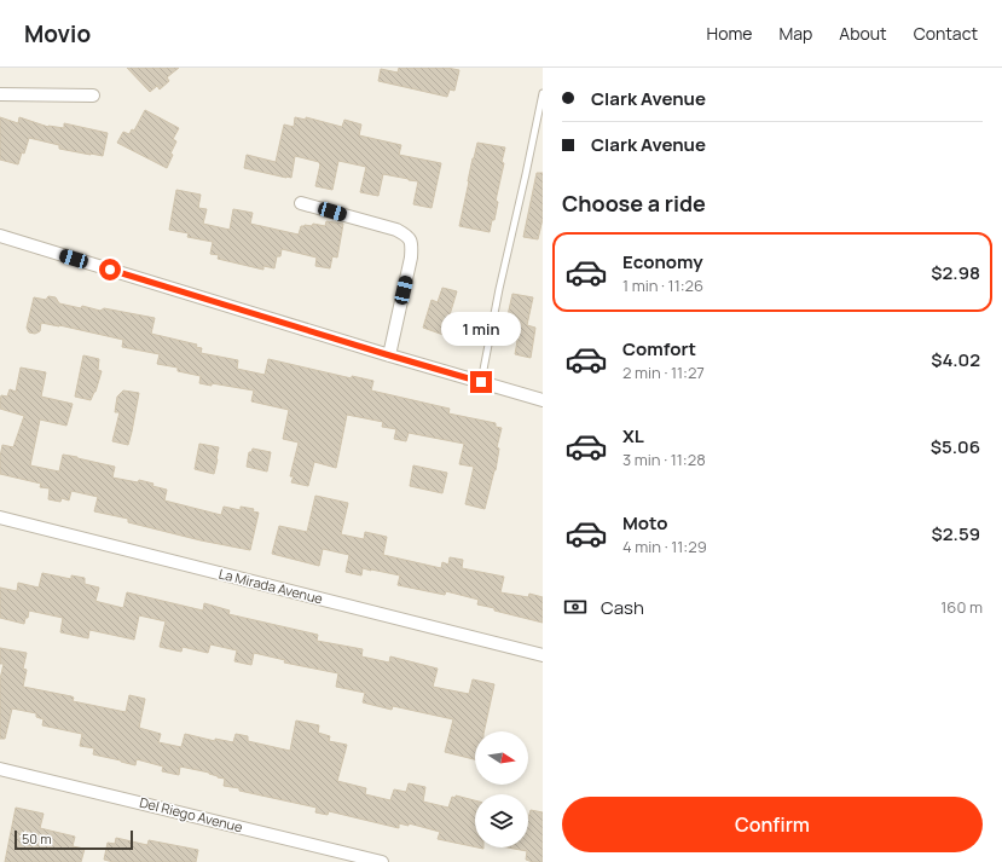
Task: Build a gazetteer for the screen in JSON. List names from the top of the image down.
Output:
{
  "streets": {
    "street": ["La Mirada Avenue", "Del Riego Avenue"]
  },
  "scale_bar": "50 m",
  "north": "right",
  "page": {
    "header": "Movio",
    "nav": [
      "Home",
      "Map",
      "About",
      "Contact"
    ],
    "banner": ["Clark Avenue", "Clark Avenue"],
    "heading": "Choose a ride",
    "list": [
      {
        "name": "Economy",
        "note": "1 min · 11:26",
        "value": "$2.98"
      },
      {
        "name": "Comfort",
        "note": "2 min · 11:27",
        "value": "$4.02"
      },
      {
        "name": "XL",
        "note": "3 min · 11:28",
        "value": "$5.06"
      },
      {
        "name": "Moto",
        "note": "4 min · 11:29",
        "value": "$2.59"
      }
    ],
    "bubble": "1 min",
    "pay": ["Cash", "160 m"],
    "buttons": "Confirm",
    "scale": "50 m"
  }
}
